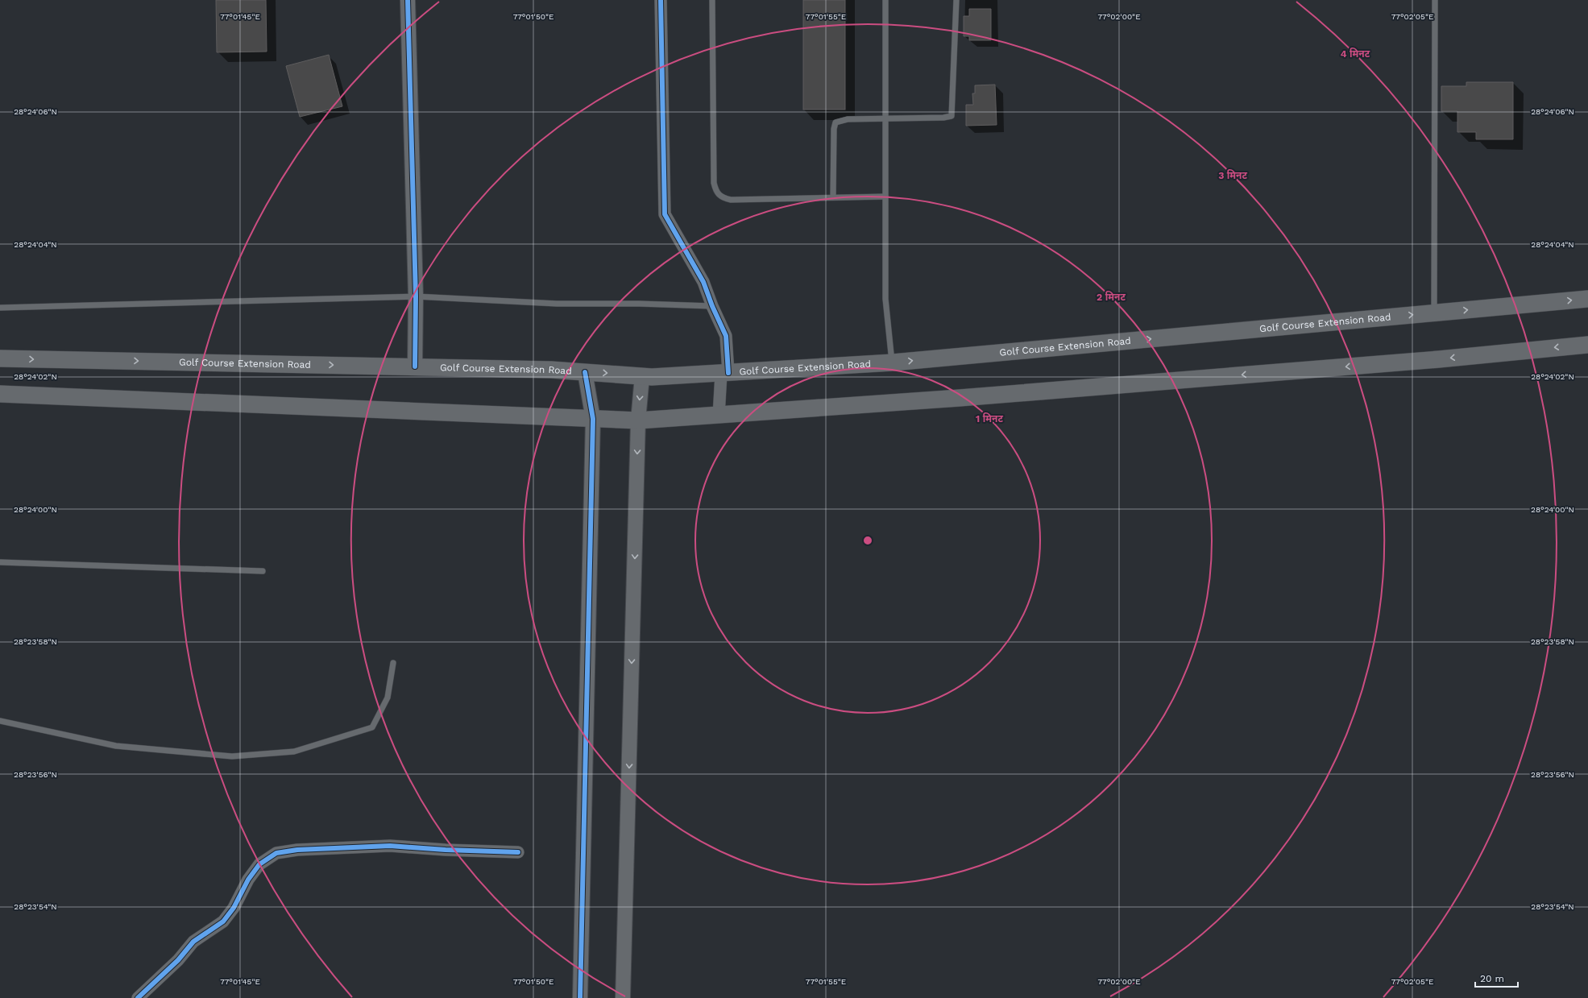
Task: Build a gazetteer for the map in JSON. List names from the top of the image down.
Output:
{
  "streets": {
    "main road": ["Golf Course Extension Road"]
  },
  "scale_bar": "20 m",
  "coordinates": [
    "77°01'45\"E",
    "77°01'50\"E",
    "77°01'55\"E",
    "77°02'00\"E",
    "77°02'05\"E",
    "28°24'06\"N",
    "28°24'04\"N",
    "28°24'02\"N",
    "28°24'00\"N",
    "28°23'58\"N",
    "28°23'56\"N",
    "28°23'54\"N"
  ],
  "rings": [
    "4 मिनट",
    "3 मिनट",
    "2 मिनट",
    "1 मिनट"
  ]
}
